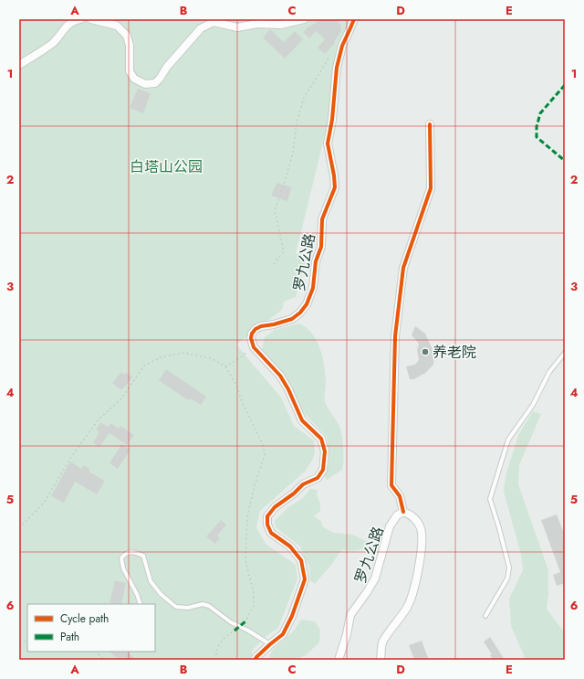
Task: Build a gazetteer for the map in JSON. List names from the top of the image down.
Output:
{
  "streets": {
    "street": ["罗九公路"]
  },
  "parks": ["白塔山公园"],
  "places": ["养老院"],
  "legend": ["Cycle path", "Path"],
  "grid": {
    "columns": [
      "A",
      "B",
      "C",
      "D",
      "E"
    ],
    "rows": [
      "1",
      "2",
      "3",
      "4",
      "5",
      "6"
    ]
  }
}
